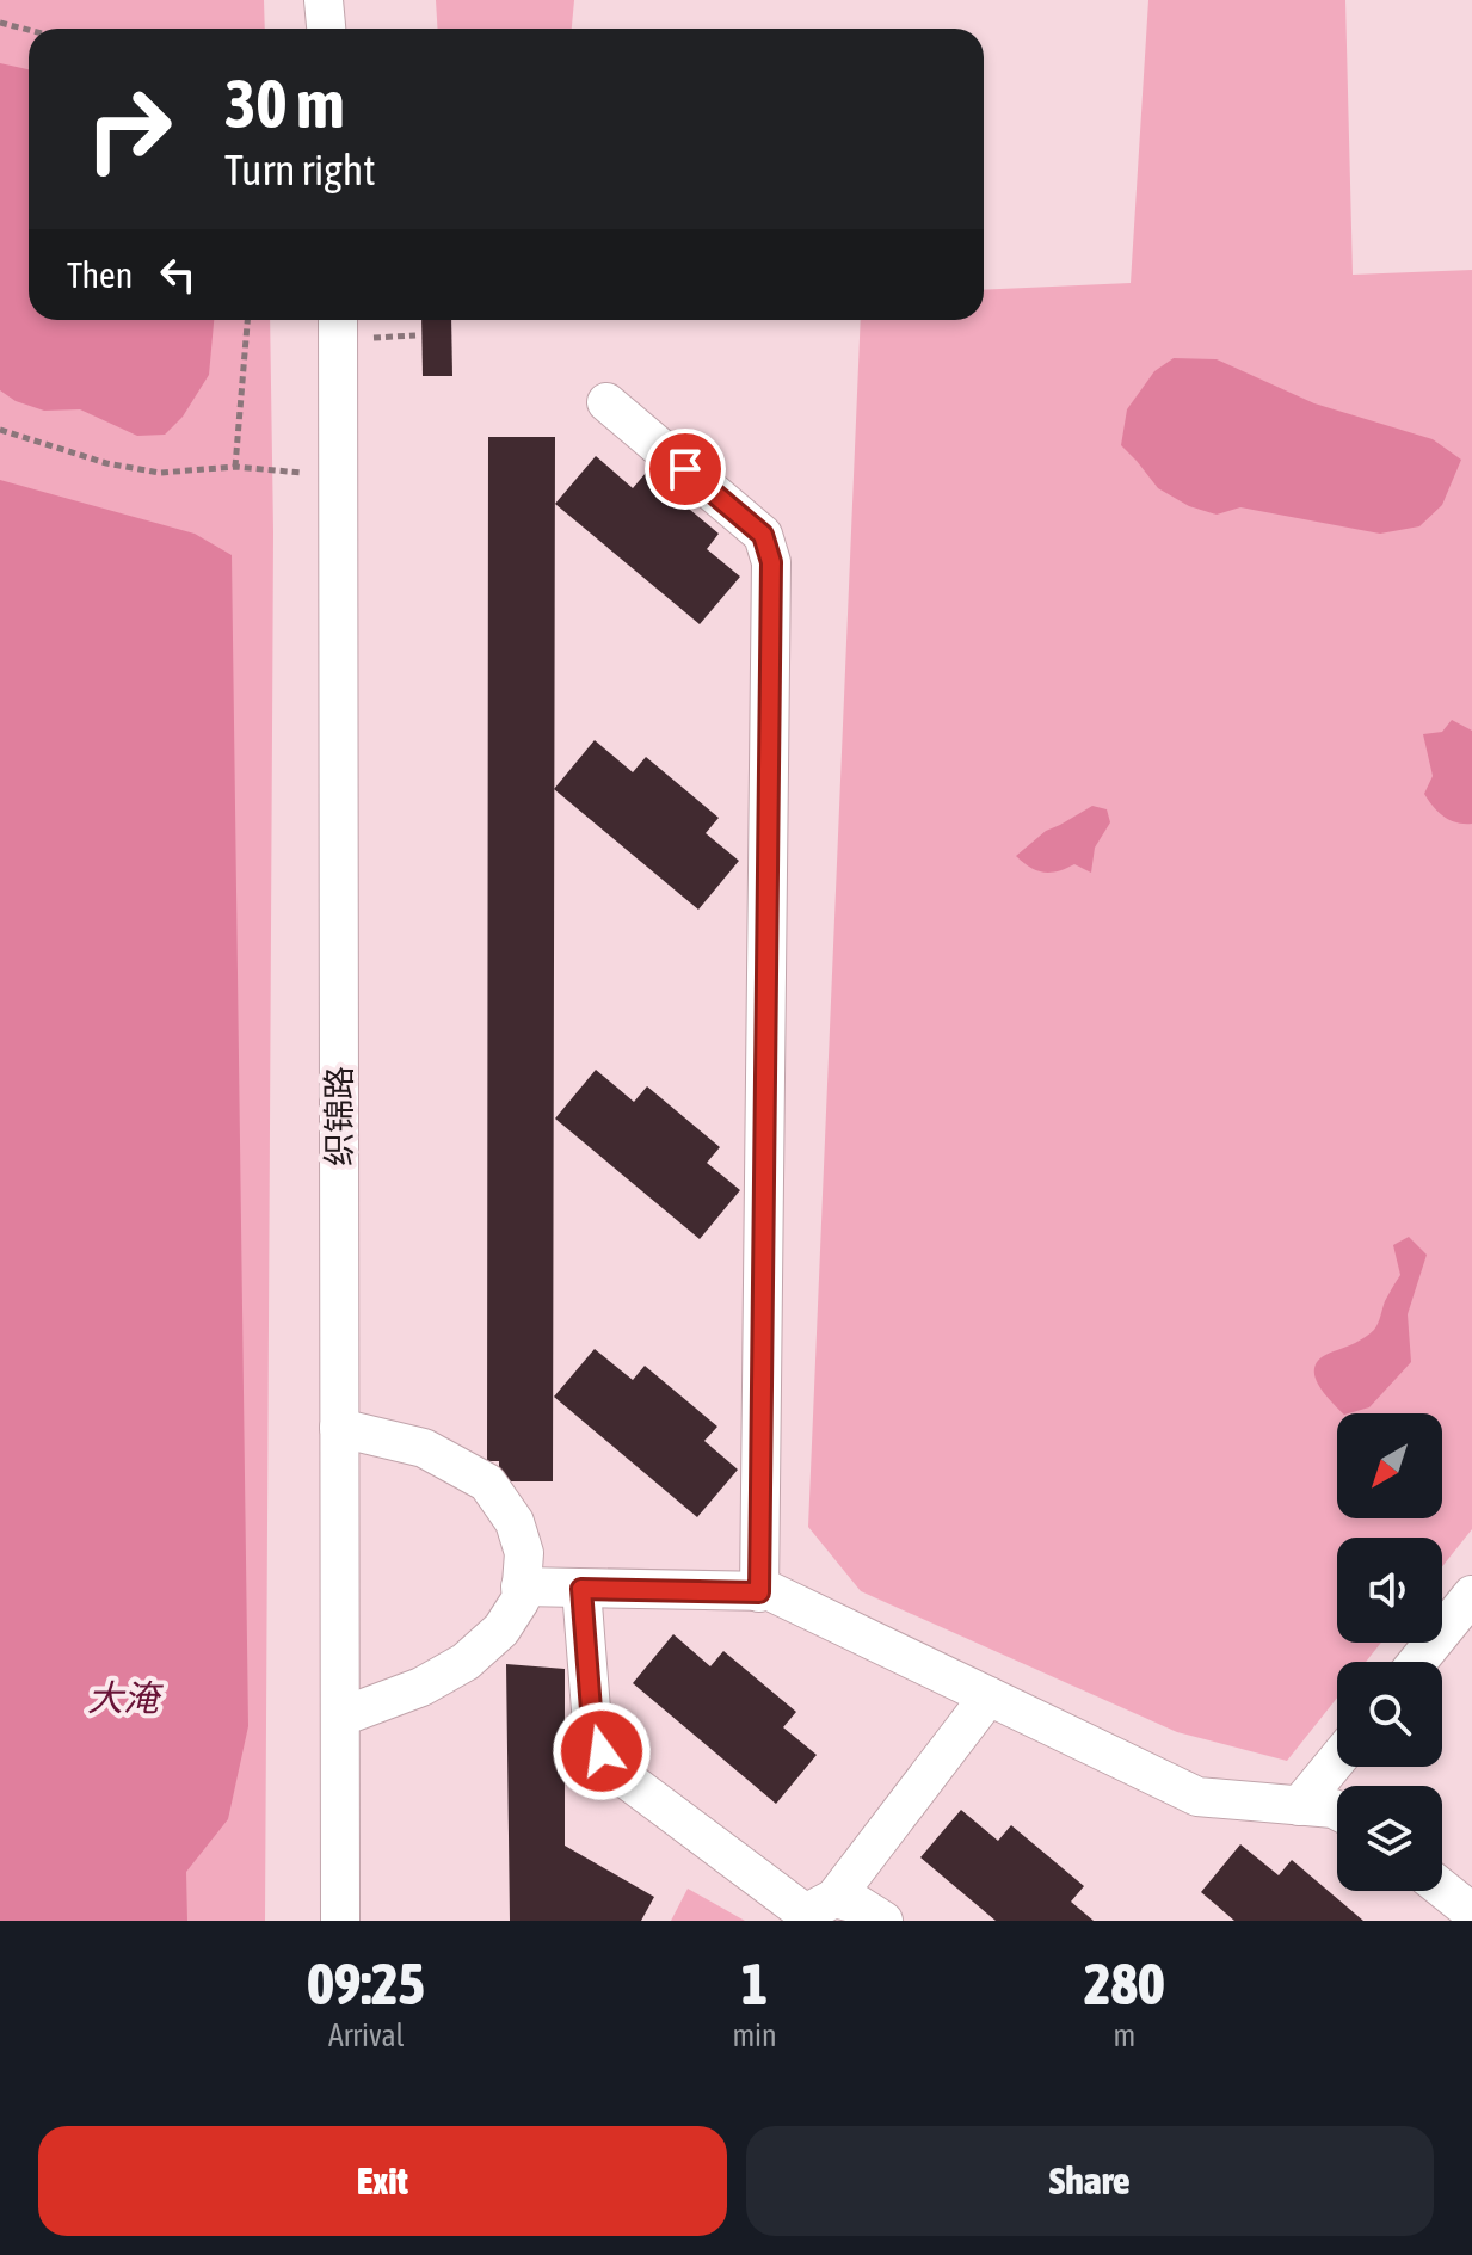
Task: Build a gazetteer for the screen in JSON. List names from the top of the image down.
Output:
{
  "streets": {
    "street": ["织锦路"]
  },
  "water": ["大淹"],
  "north": "bottom left",
  "page": {
    "turn": ["30 m", "Turn right"],
    "then": "Then",
    "eta": [
      "09:25",
      "Arrival",
      "1",
      "min",
      "280",
      "m"
    ],
    "buttons": ["Exit", "Share"]
  }
}
